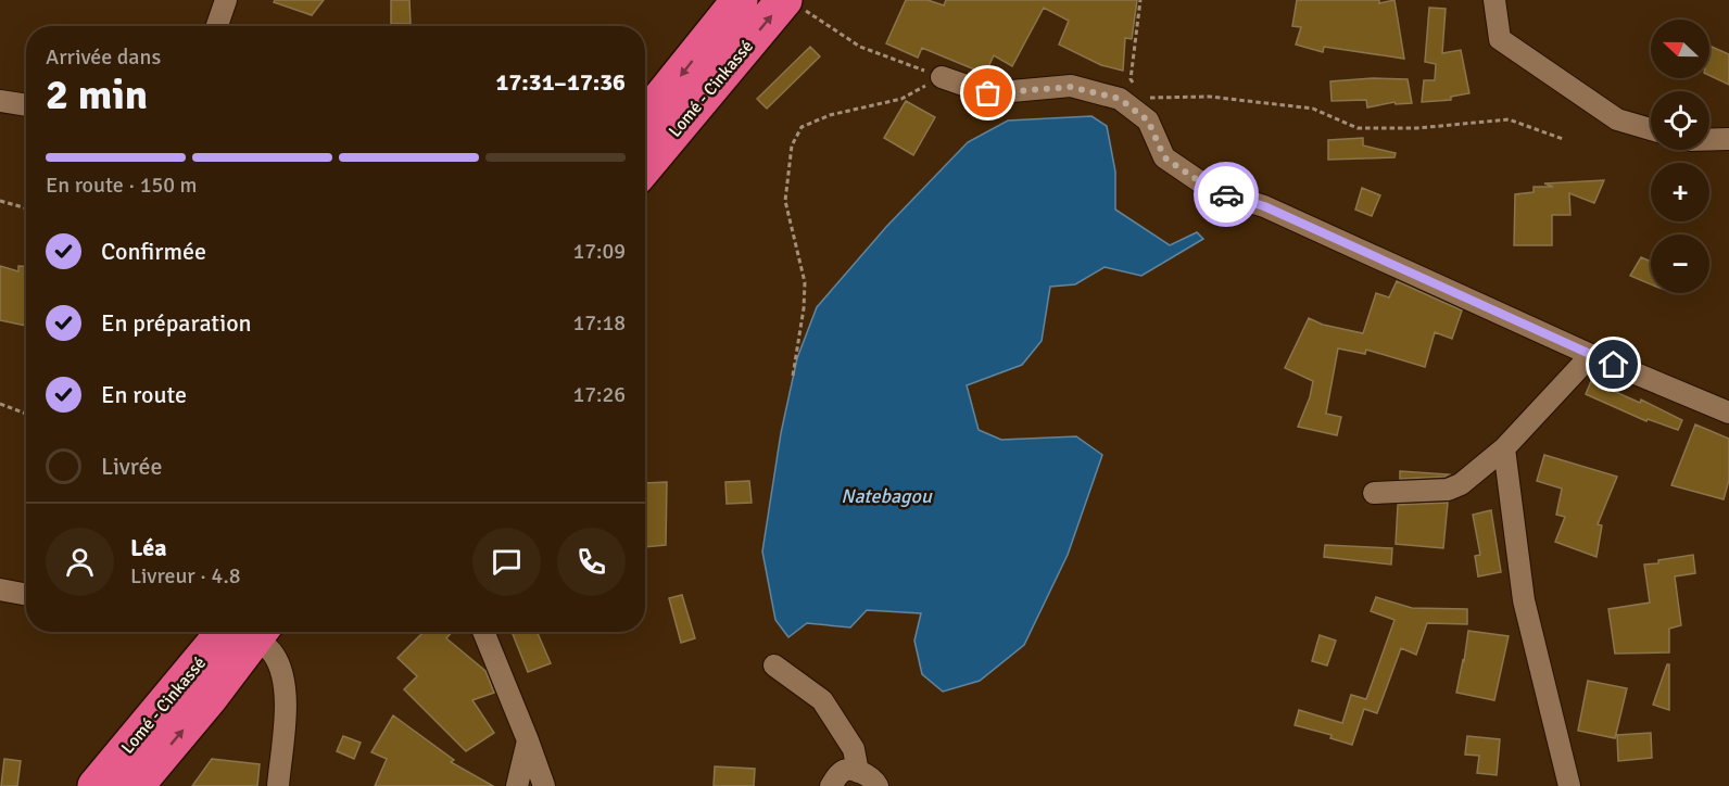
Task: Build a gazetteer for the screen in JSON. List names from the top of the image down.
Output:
{
  "streets": {
    "highway": ["Lomé - Cinkassé"]
  },
  "water": ["Natebagou"],
  "north": "left",
  "page": {
    "map_buttons": ["+", "−"],
    "heading": ["2 min", "Arrivée dans", "17:31–17:36"],
    "panel": ["Léa", "Livreur · 4.8"],
    "bar": "En route · 150 m",
    "list": [
      ["Confirmée", "17:09"],
      ["En préparation", "17:18"],
      ["En route", "17:26"],
      "Livrée"
    ]
  }
}
